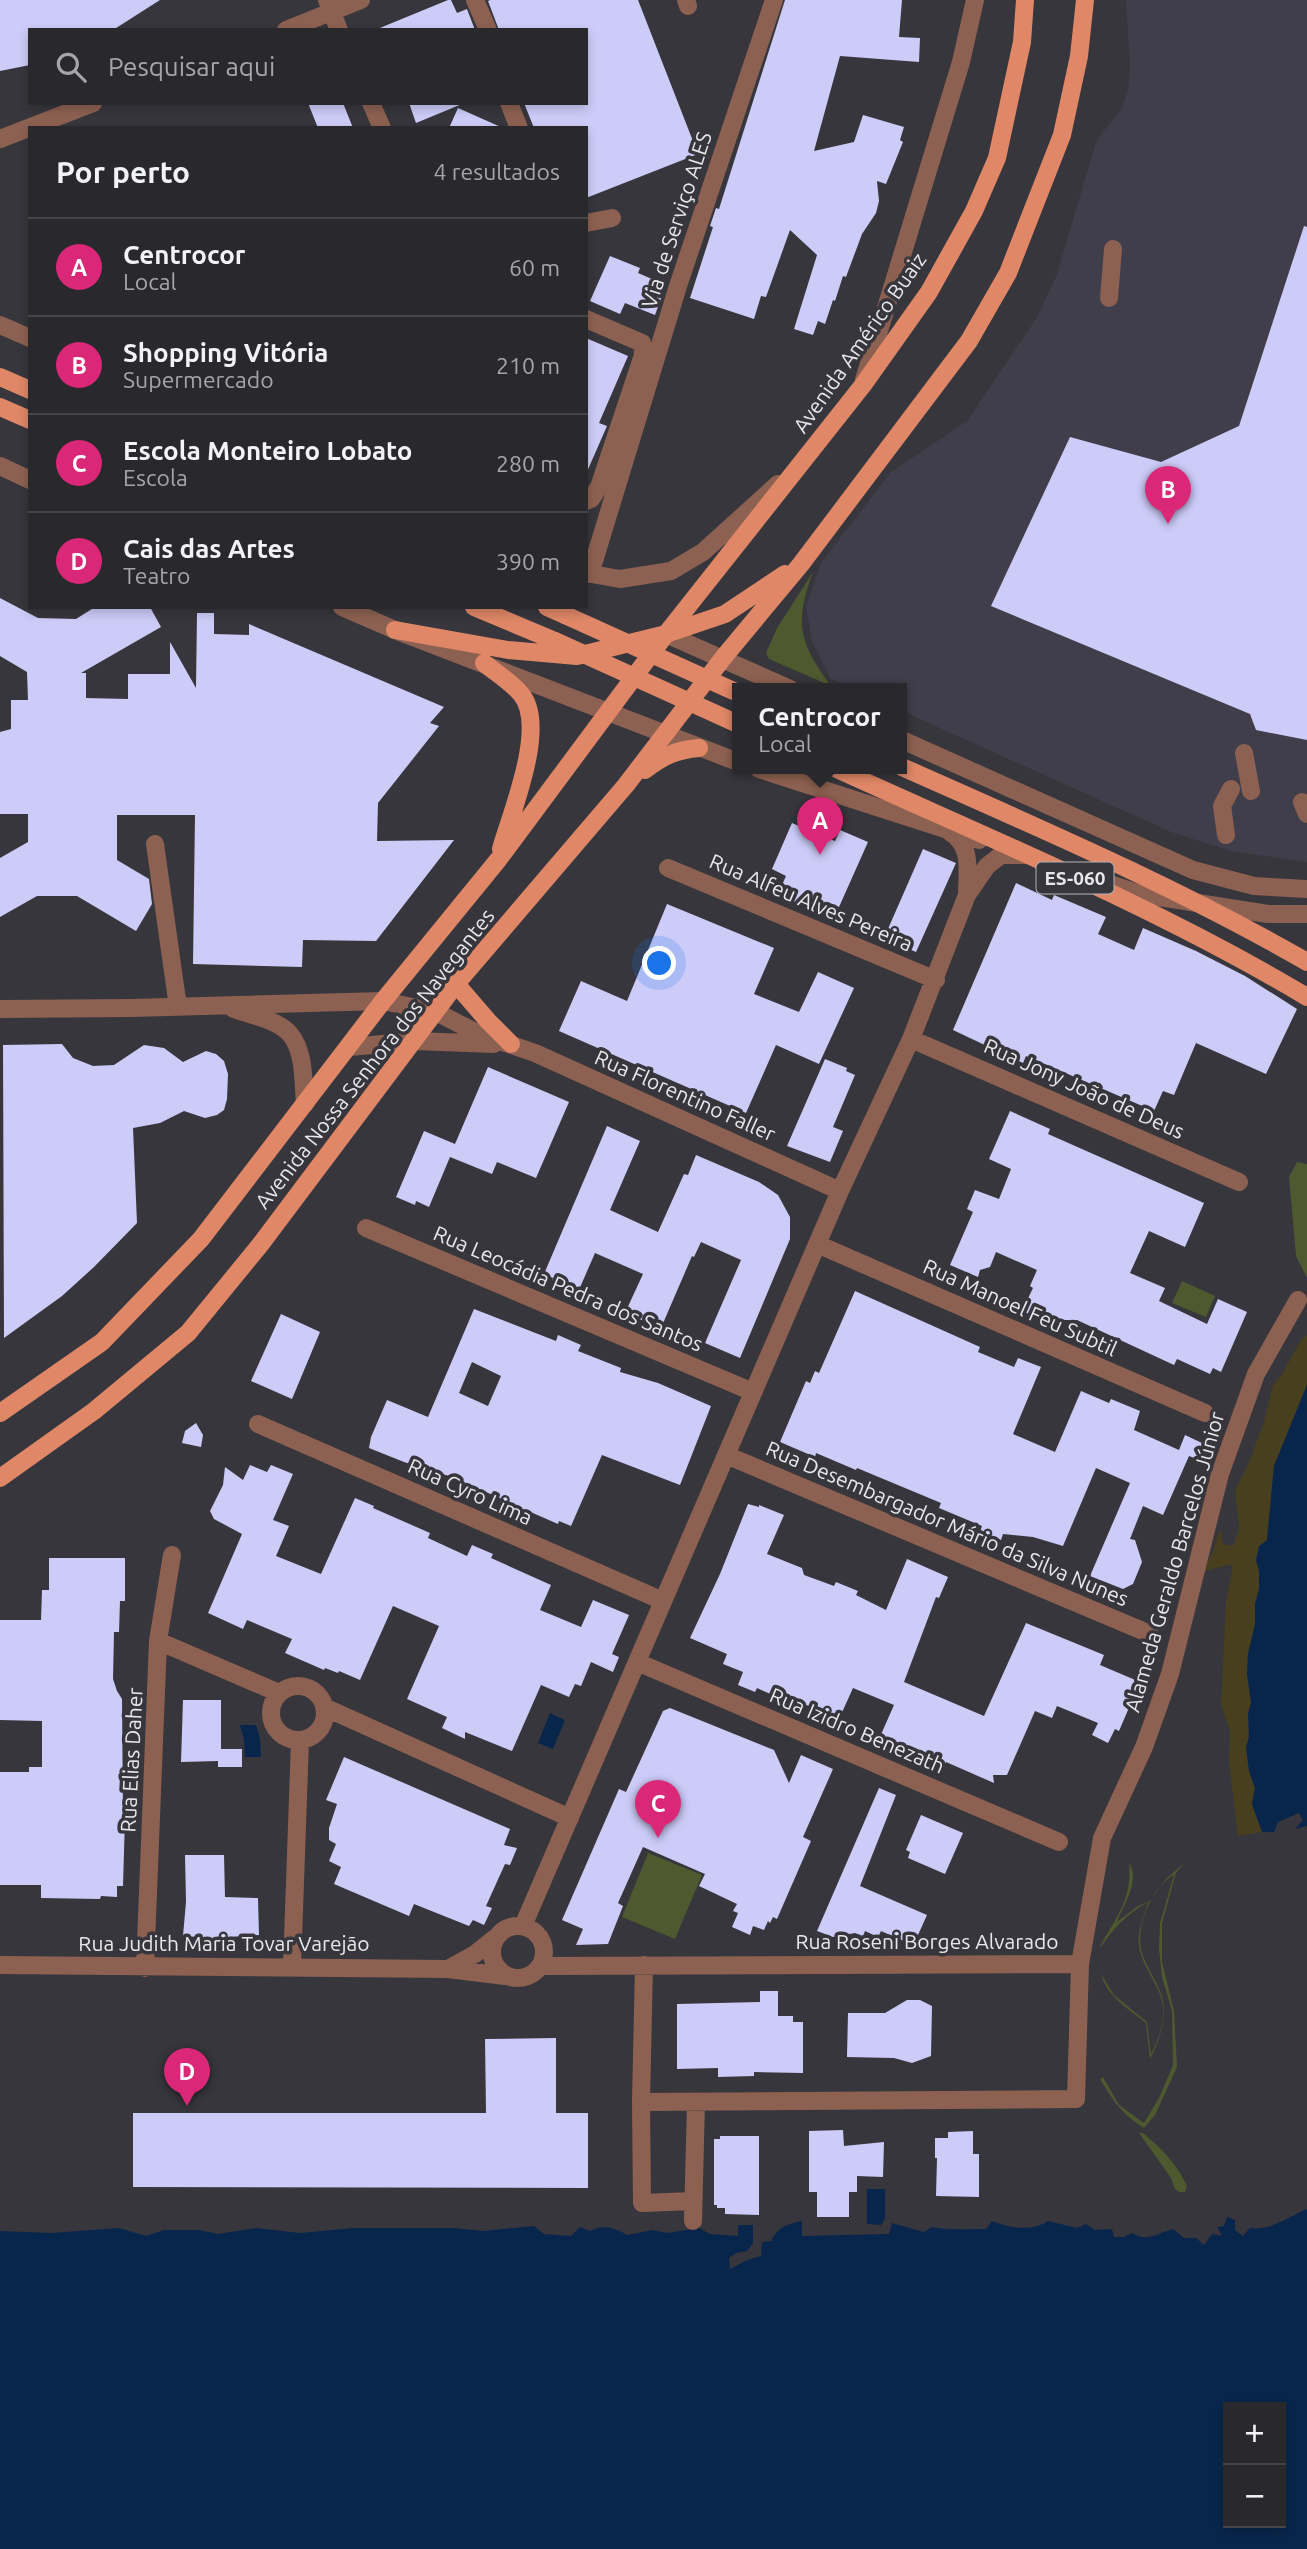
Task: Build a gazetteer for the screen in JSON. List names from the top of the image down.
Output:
{
  "streets": {
    "main road": ["Avenida Américo Buaiz", "ES-060", "Avenida Nossa Senhora dos Navegantes"],
    "street": [
      "Via de Serviço ALES",
      "Rua Alfeu Alves Pereira",
      "Rua Jony João de Deus",
      "Rua Florentino Faller",
      "Rua Leocádia Pedra dos Santos",
      "Rua Manoel Feu Subtil",
      "Rua Cyro Lima",
      "Rua Desembargador Mário da Silva Nunes",
      "Alameda Geraldo Barcelos Júnior",
      "Rua Izidro Benezath",
      "Rua Elias Daher",
      "Rua Roseni Borges Alvarado",
      "Rua Judith Maria Tovar Varejão"
    ]
  },
  "crossings": [
    ["Avenida Américo Buaiz", "Avenida Nossa Senhora dos Navegantes"],
    ["Avenida Nossa Senhora dos Navegantes", "Rua Florentino Faller"],
    ["Alameda Geraldo Barcelos Júnior", "Rua Roseni Borges Alvarado"],
    ["Rua Elias Daher", "Rua Judith Maria Tovar Varejão"],
    ["Rua Roseni Borges Alvarado", "Rua Judith Maria Tovar Varejão"]
  ],
  "page": {
    "search": "Pesquisar aqui",
    "heading": ["Por perto", "4 resultados"],
    "list": [
      {
        "mark": "A",
        "name": "Centrocor",
        "note": "Local",
        "value": "60 m"
      },
      {
        "mark": "B",
        "name": "Shopping Vitória",
        "note": "Supermercado",
        "value": "210 m"
      },
      {
        "mark": "C",
        "name": "Escola Monteiro Lobato",
        "note": "Escola",
        "value": "280 m"
      },
      {
        "mark": "D",
        "name": "Cais das Artes",
        "note": "Teatro",
        "value": "390 m"
      }
    ],
    "pins": [
      "B",
      "A",
      "C",
      "D"
    ],
    "popup": ["Centrocor", "Local"],
    "map_buttons": ["+", "−"]
  }
}
